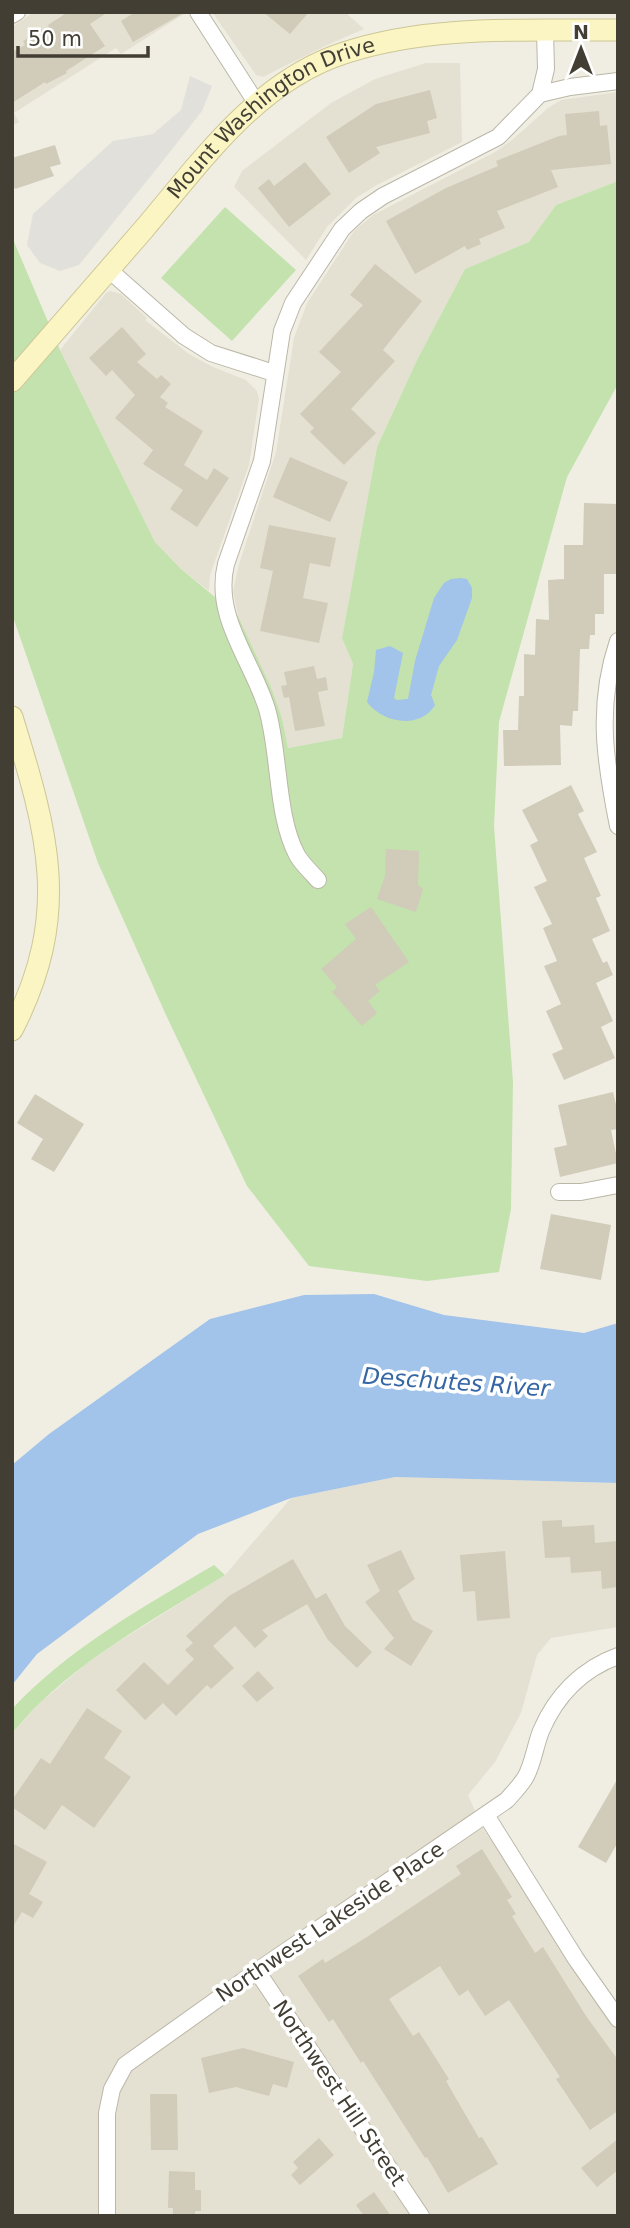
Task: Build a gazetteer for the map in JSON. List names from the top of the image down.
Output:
{
  "streets": {
    "main road": ["Mount Washington Drive"],
    "street": ["Northwest Lakeside Place", "Northwest Hill Street"]
  },
  "crossings": [
    ["Northwest Lakeside Place", "Northwest Hill Street"]
  ],
  "water": ["Deschutes River"],
  "scale_bar": "50 m",
  "north": "top"
}
